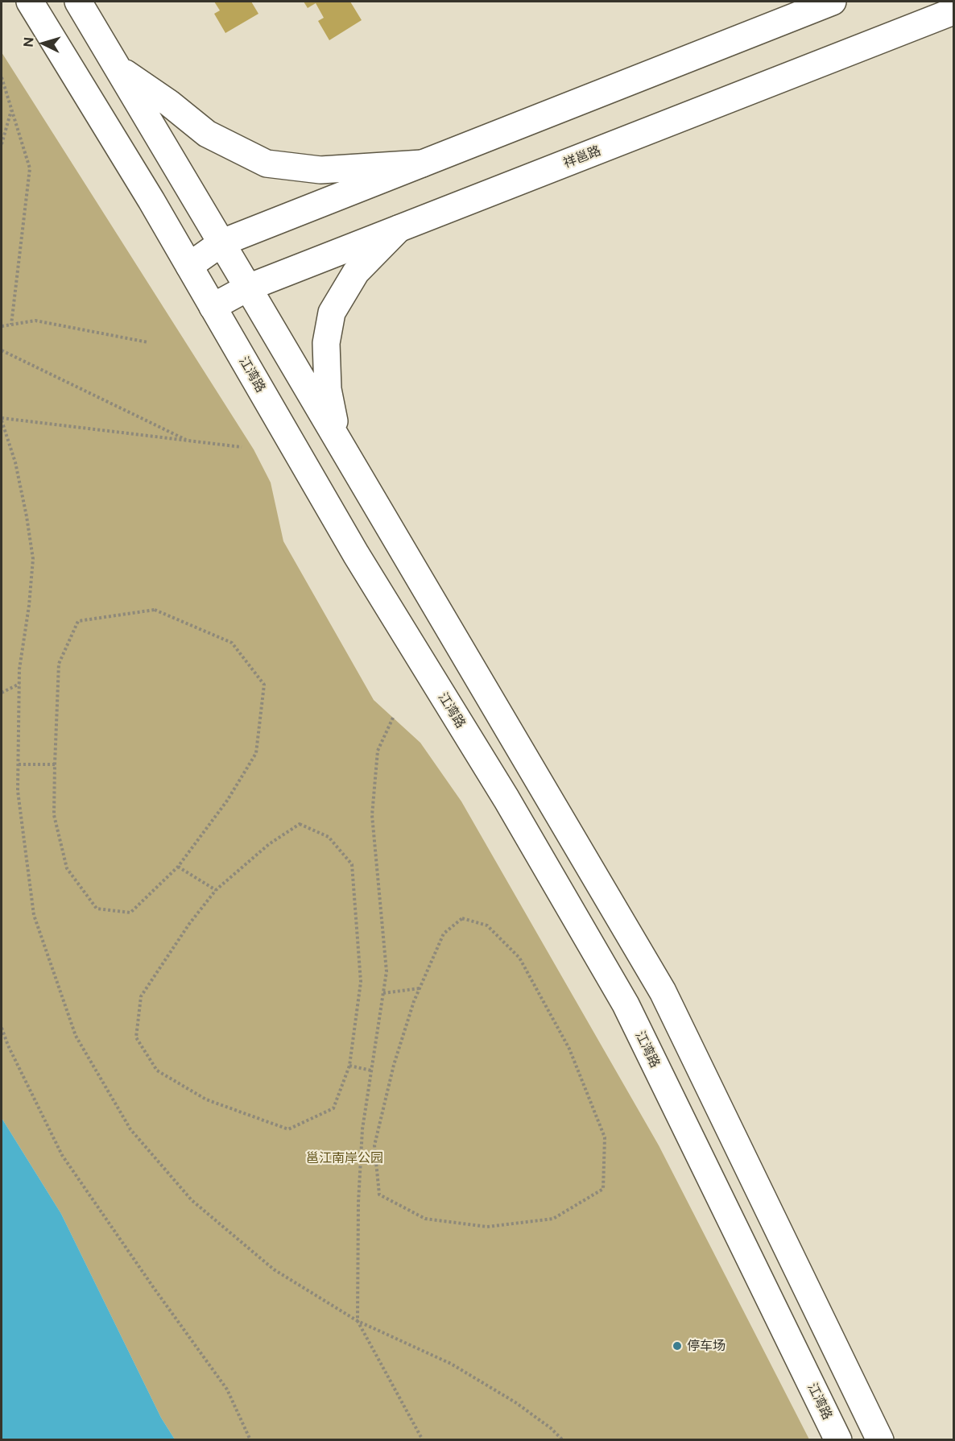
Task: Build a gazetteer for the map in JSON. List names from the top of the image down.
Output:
{
  "streets": {
    "main road": ["祥邕路", "江湾路"]
  },
  "crossings": [
    ["祥邕路", "江湾路"]
  ],
  "parks": ["邕江南岸公园"],
  "places": ["停车场"],
  "north": "left"
}
